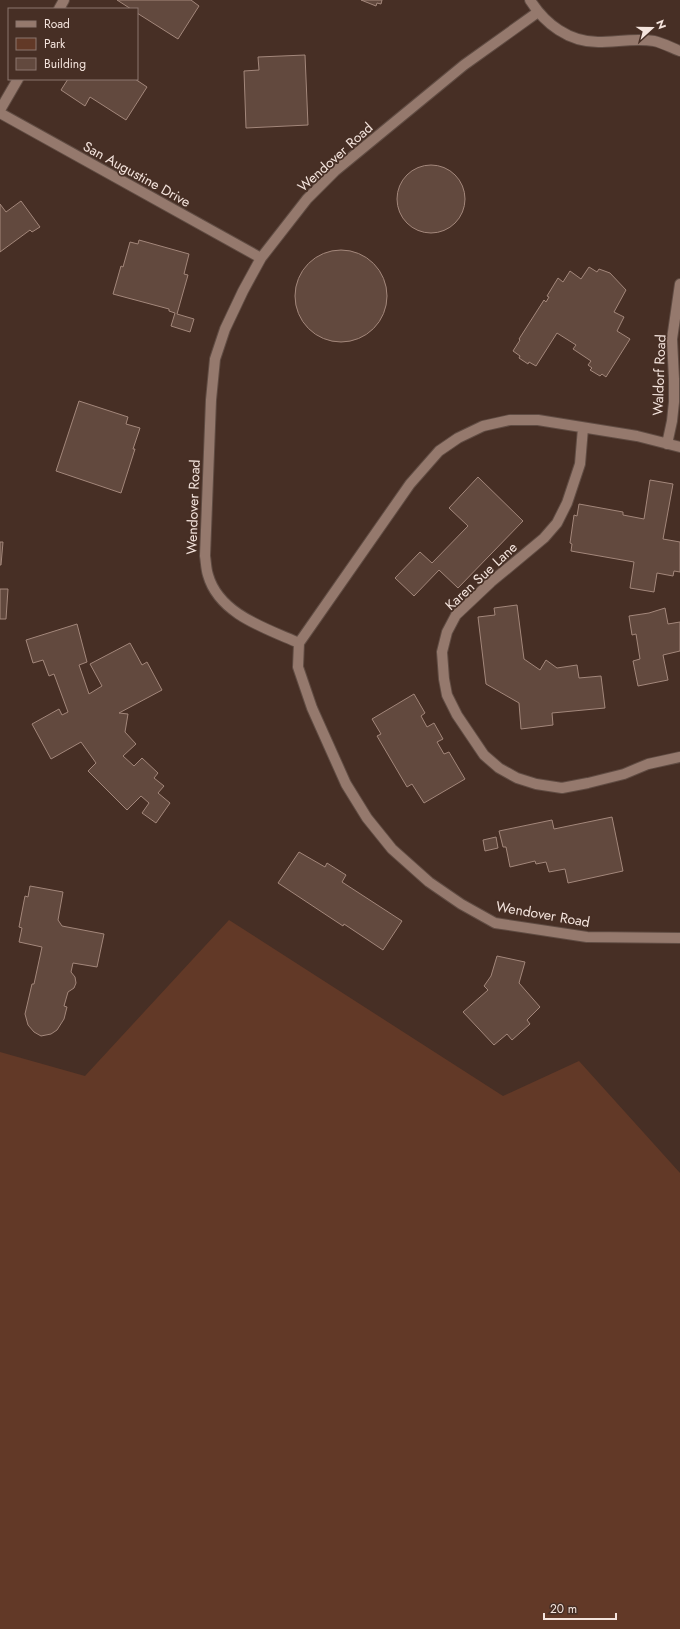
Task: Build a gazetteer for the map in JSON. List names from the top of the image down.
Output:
{
  "streets": {
    "street": [
      "Wendover Road",
      "San Augustine Drive",
      "Waldorf Road",
      "Karen Sue Lane"
    ]
  },
  "crossings": [
    ["Wendover Road", "San Augustine Drive"]
  ],
  "legend": ["Road", "Park", "Building"],
  "scale_bar": "20 m",
  "north": "right"
}
